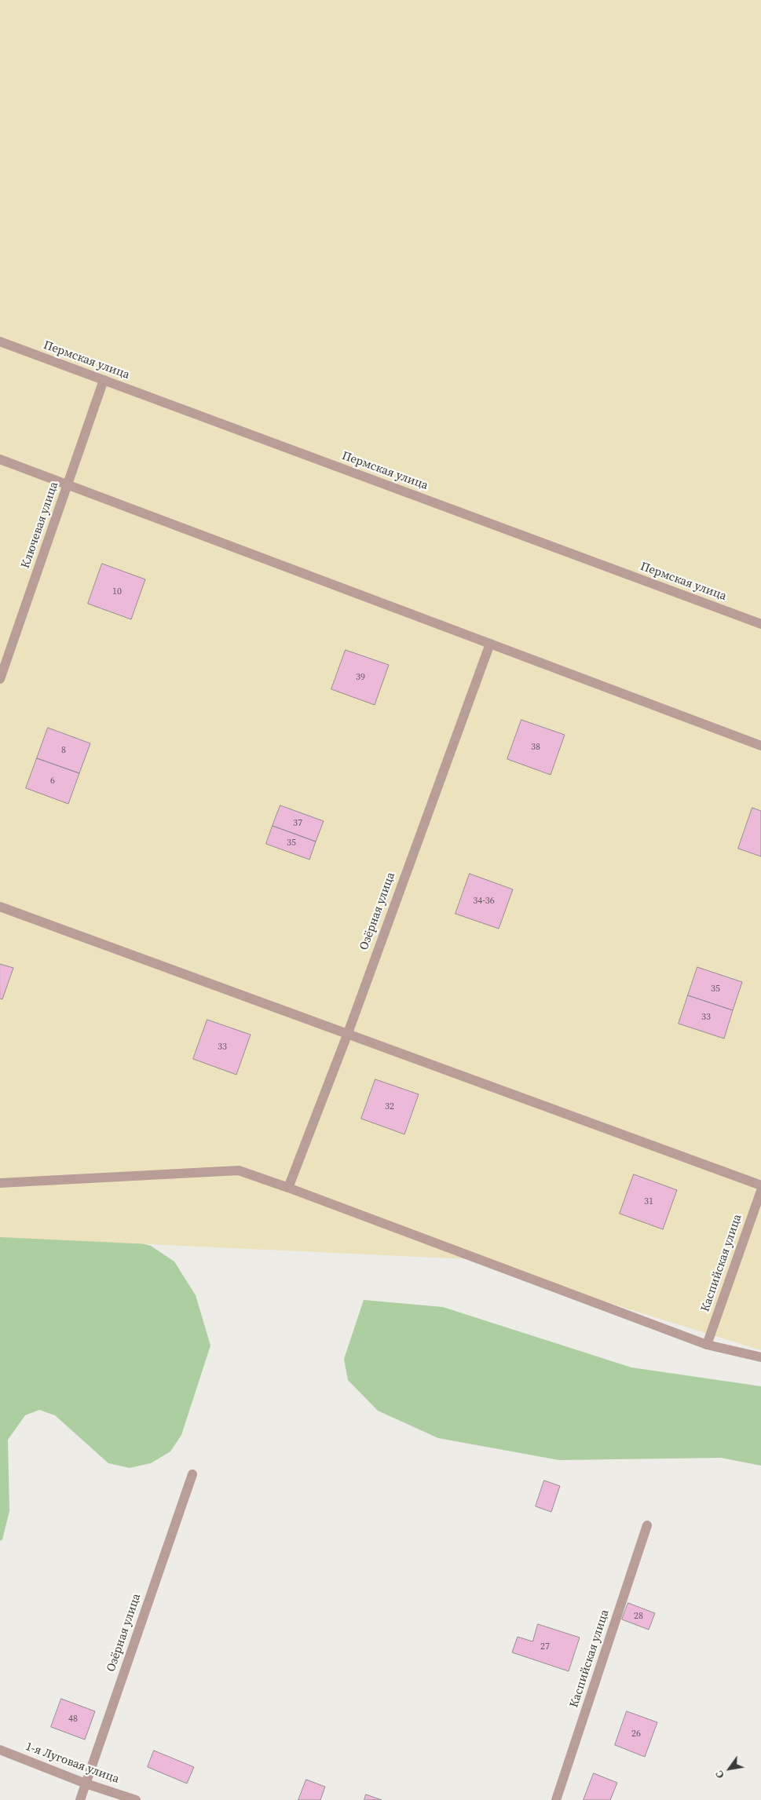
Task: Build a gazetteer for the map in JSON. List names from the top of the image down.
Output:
{
  "streets": {
    "street": [
      "Пермская улица",
      "Ключевая улица",
      "Озёрная улица",
      "Каспийская улица",
      "1-я Луговая улица"
    ]
  },
  "crossings": [
    ["Пермская улица", "Ключевая улица"],
    ["Озёрная улица", "1-я Луговая улица"]
  ],
  "house_numbers": [
    "10",
    "39",
    "38",
    "8",
    "6",
    "37",
    "35",
    "34-36",
    "35",
    "33",
    "33",
    "32",
    "31",
    "28",
    "27",
    "48",
    "26"
  ],
  "north": "bottom left"
}
